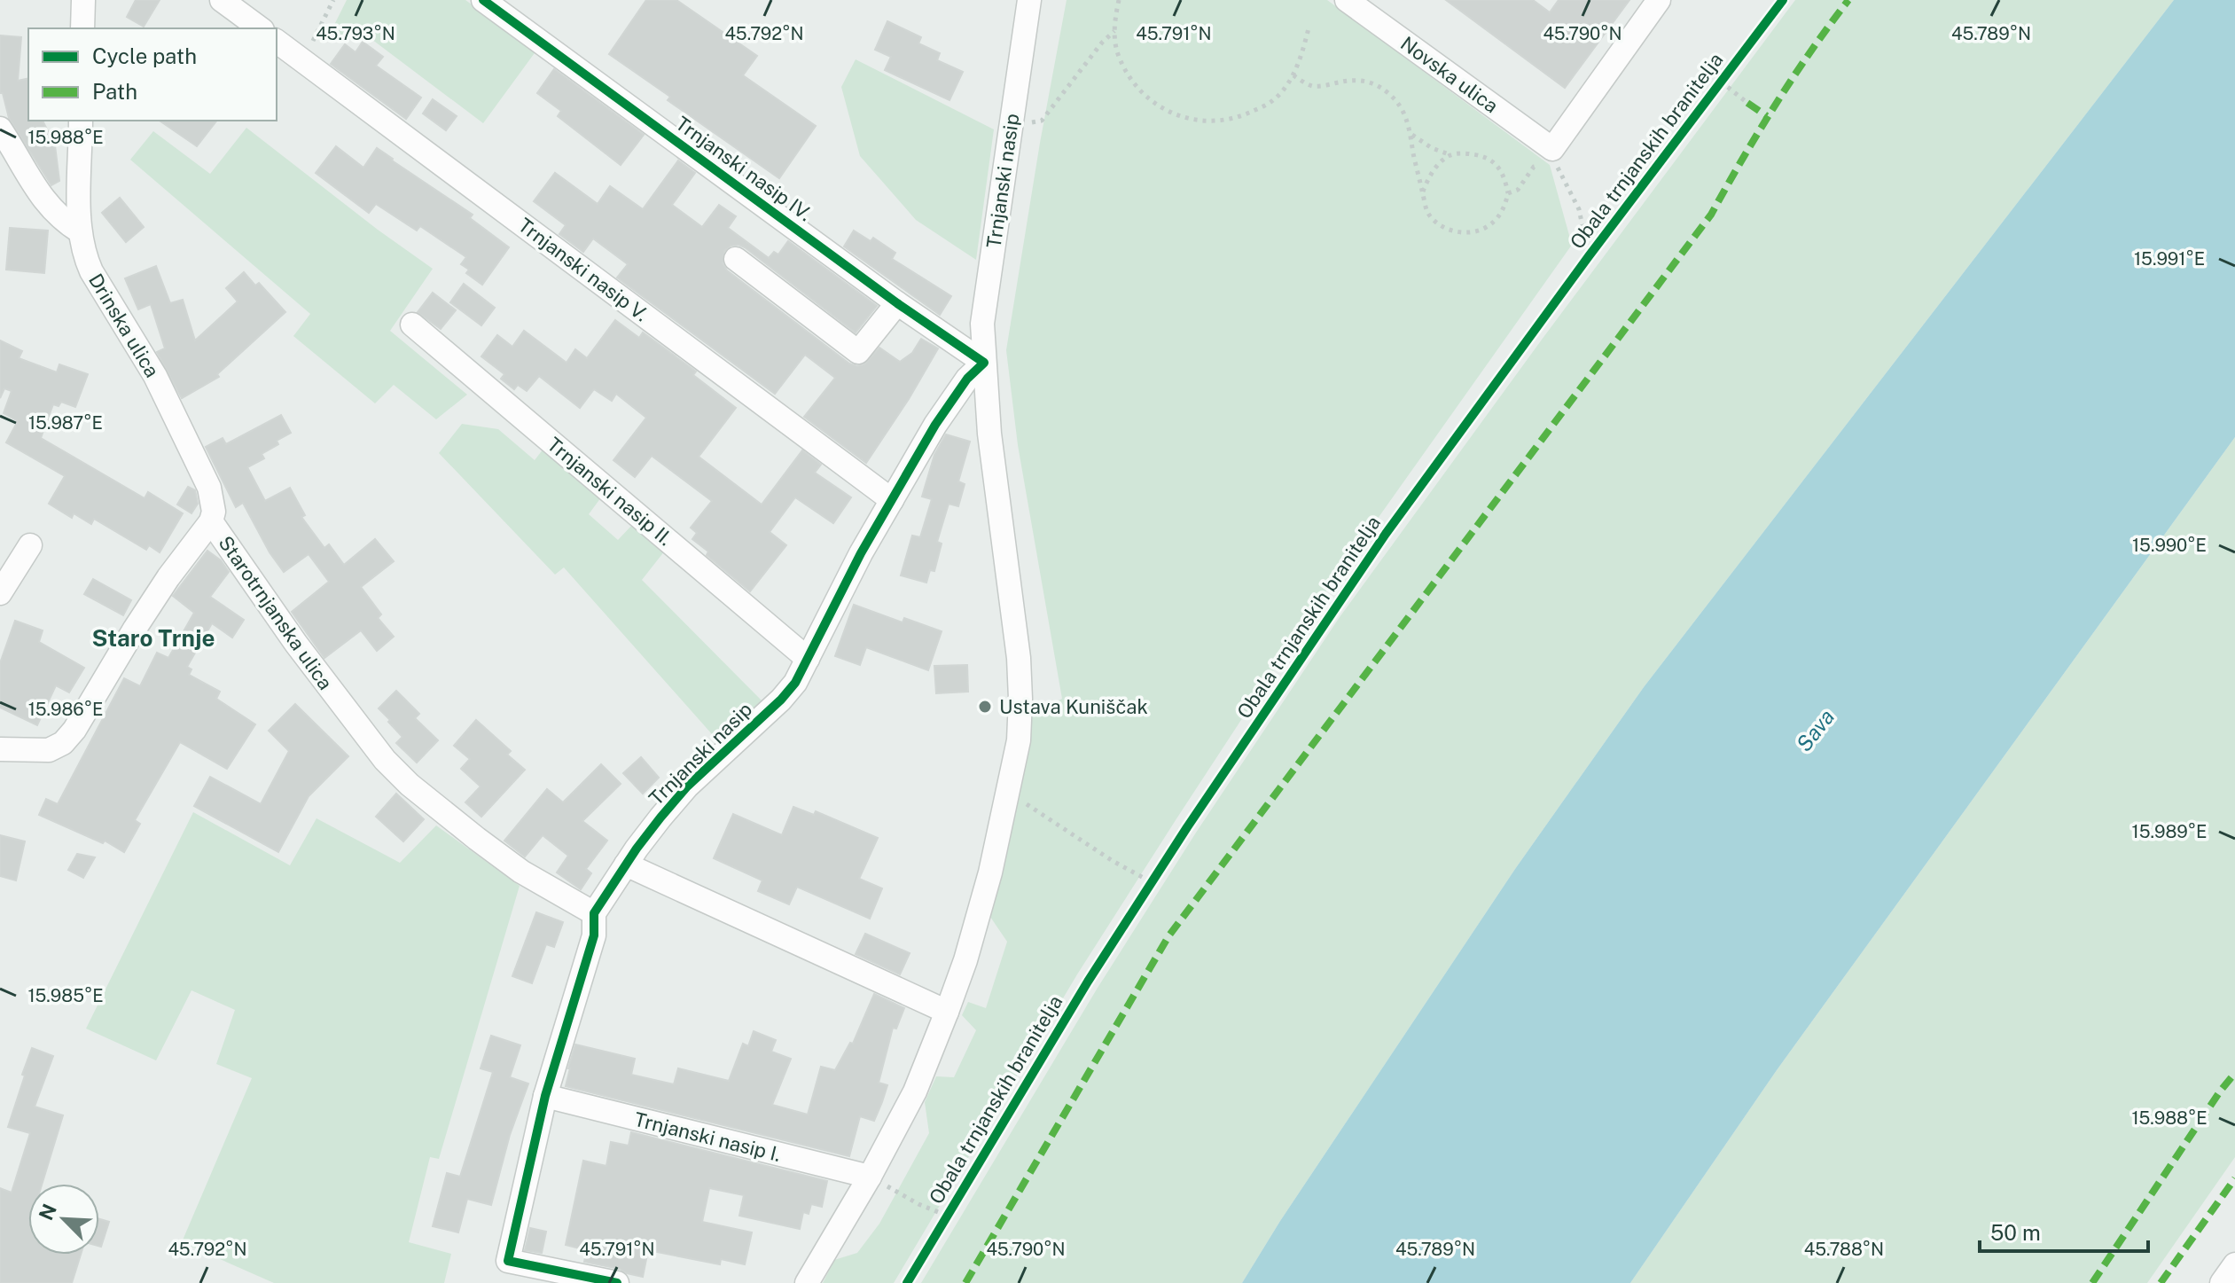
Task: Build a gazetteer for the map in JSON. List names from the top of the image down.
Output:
{
  "streets": {
    "street": [
      "Novska ulica",
      "Trnjanski nasip IV.",
      "Trnjanski nasip",
      "Trnjanski nasip V.",
      "Drinska ulica",
      "Trnjanski nasip II.",
      "Starotrnjanska ulica",
      "Trnjanski nasip I."
    ],
    "cycle path": ["Obala trnjanskih branitelja"]
  },
  "crossings": [
    ["Trnjanski nasip IV.", "Trnjanski nasip"],
    ["Trnjanski nasip", "Trnjanski nasip V."],
    ["Trnjanski nasip", "Trnjanski nasip II."],
    ["Trnjanski nasip", "Starotrnjanska ulica"],
    ["Trnjanski nasip", "Trnjanski nasip I."],
    ["Drinska ulica", "Starotrnjanska ulica"]
  ],
  "districts": ["Staro Trnje"],
  "water": ["Sava"],
  "places": ["Ustava Kuniščak"],
  "legend": ["Cycle path", "Path"],
  "scale_bar": "50 m",
  "north": "top left",
  "coordinates": [
    "45.793°N",
    "45.792°N",
    "45.791°N",
    "45.790°N",
    "45.789°N",
    "15.988°E",
    "15.991°E",
    "15.987°E",
    "15.990°E",
    "15.986°E",
    "15.989°E",
    "15.985°E",
    "45.788°N"
  ]
}
